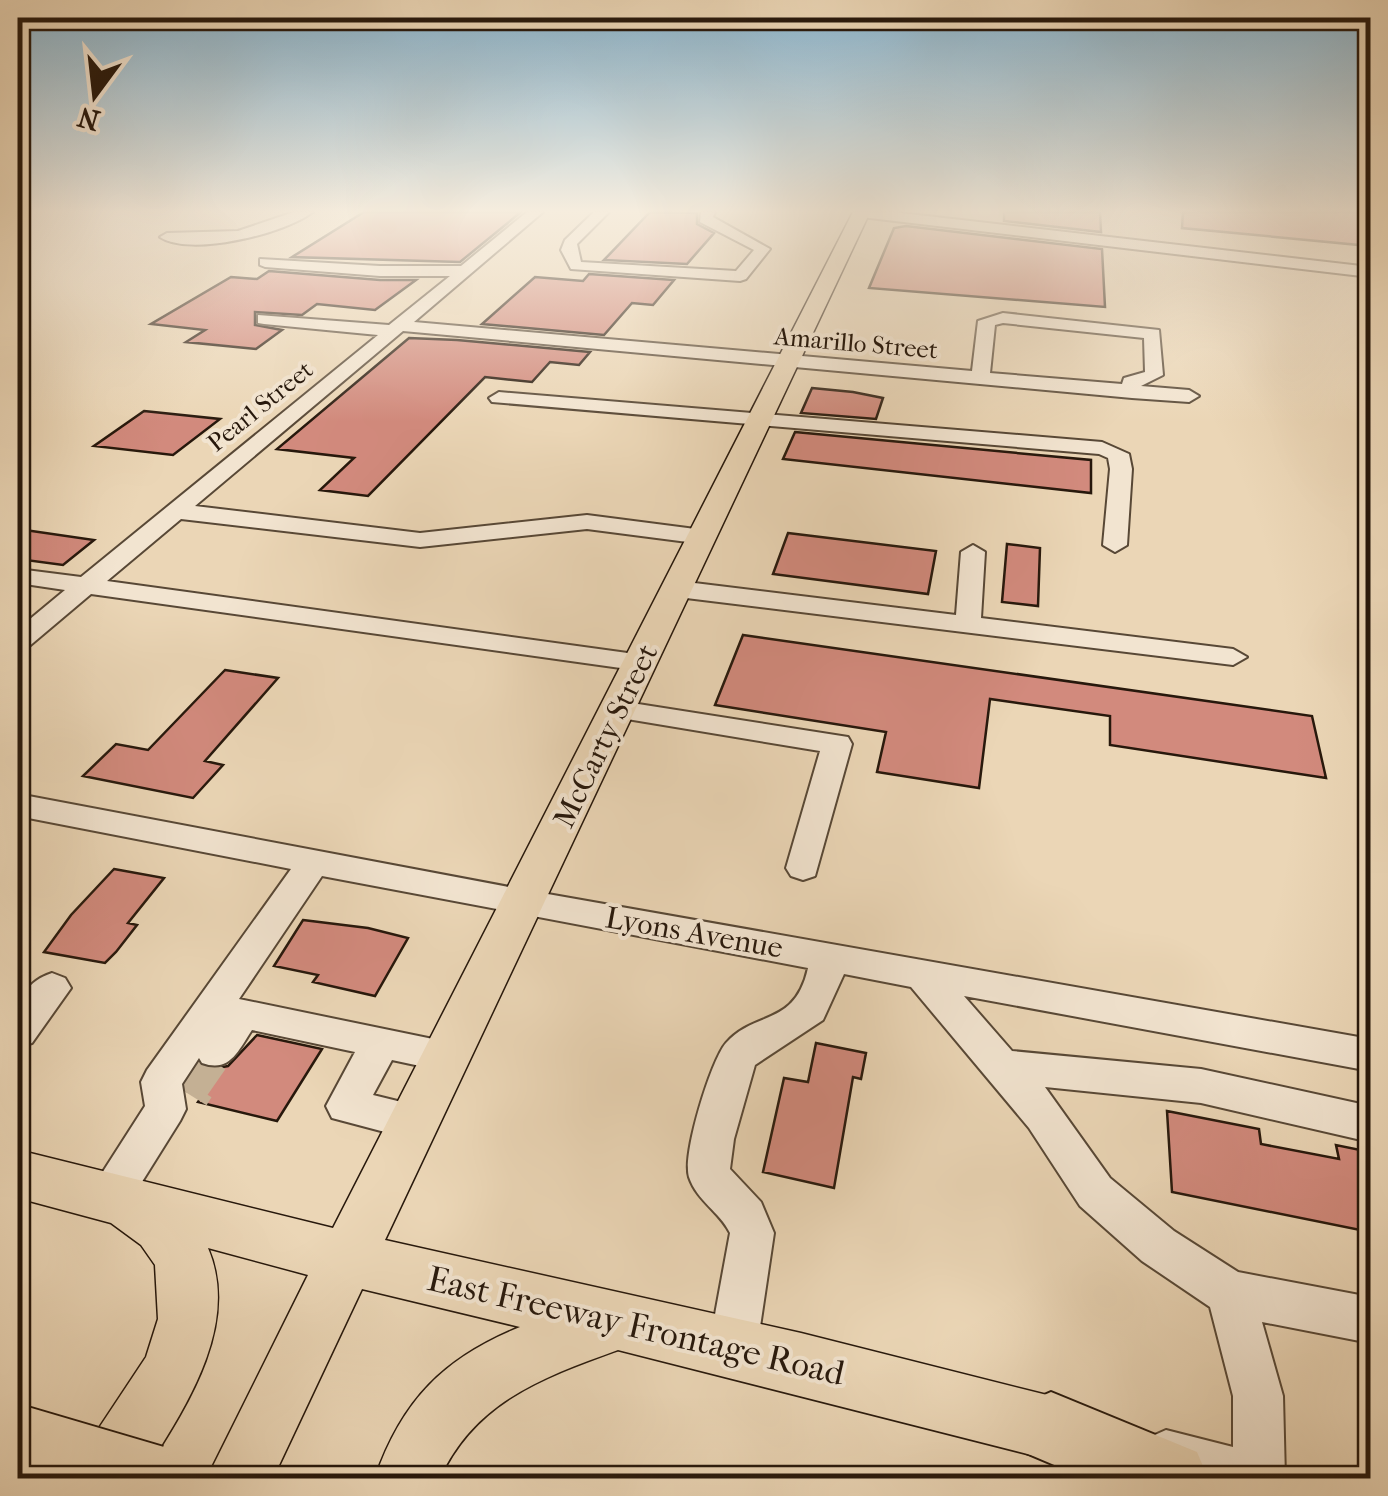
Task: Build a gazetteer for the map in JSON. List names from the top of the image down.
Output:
{
  "streets": {
    "main road": ["McCarty Street", "East Freeway Frontage Road"],
    "street": ["Amarillo Street", "Pearl Street", "Lyons Avenue"]
  },
  "crossings": [
    ["Amarillo Street", "Pearl Street"],
    ["Amarillo Street", "McCarty Street"],
    ["McCarty Street", "Lyons Avenue"],
    ["McCarty Street", "East Freeway Frontage Road"]
  ],
  "north": "bottom"
}
